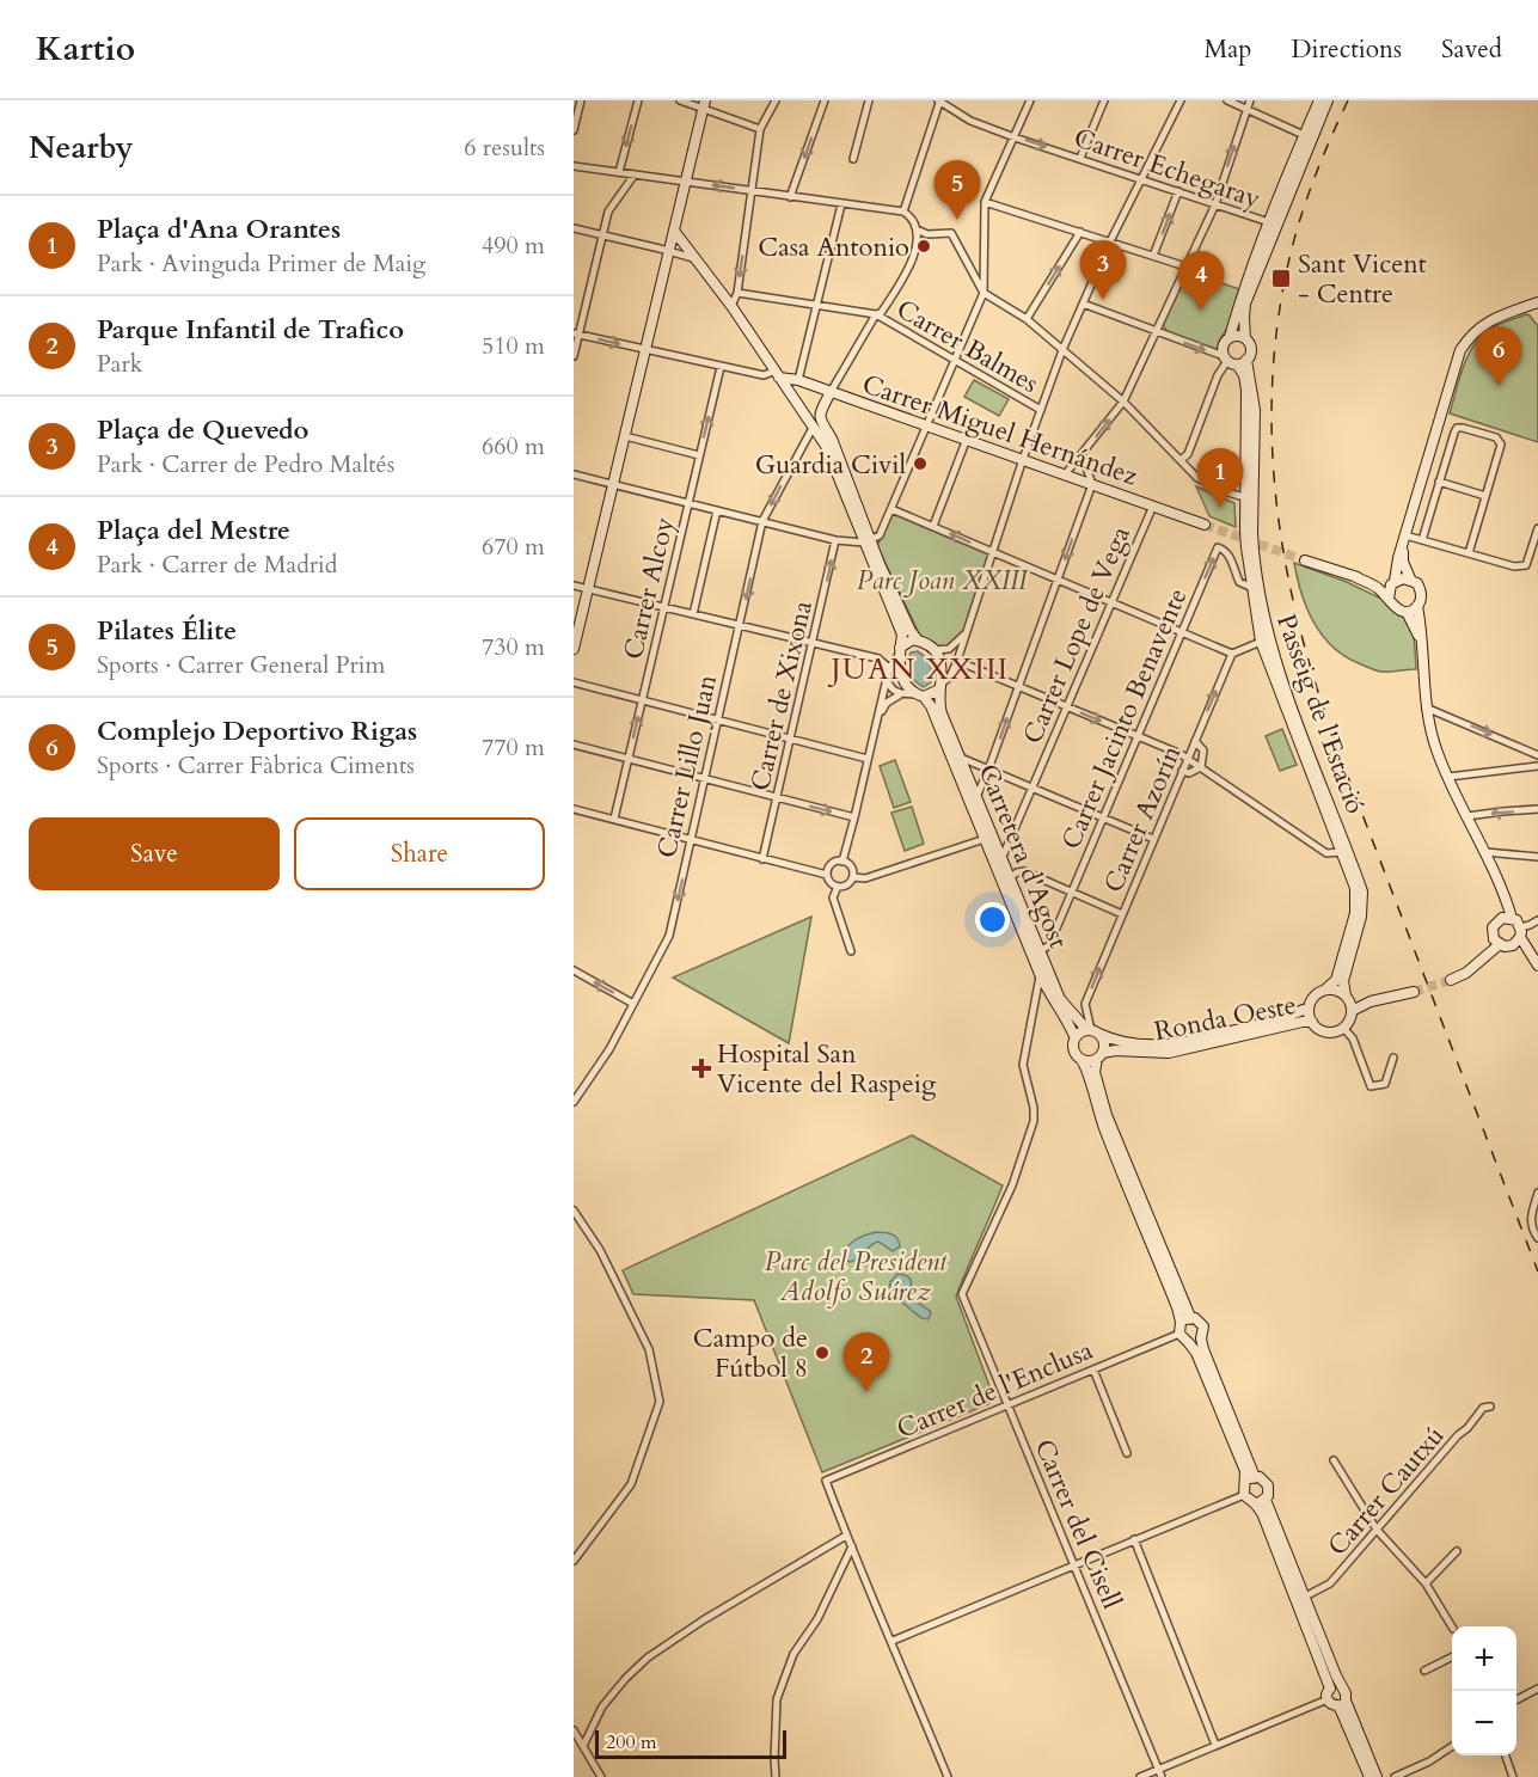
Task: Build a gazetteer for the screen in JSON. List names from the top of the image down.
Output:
{
  "streets": {
    "main road": [
      "Carrer Miguel Hernández",
      "Passeig de l'Estació",
      "Carretera d'Agost",
      "Ronda Oeste"
    ],
    "street": [
      "Carrer Echegaray",
      "Carrer Balmes",
      "Carrer Alcoy",
      "Carrer Lope de Vega",
      "Carrer de Xixona",
      "Carrer Jacinto Benavente",
      "Carrer Lillo Juan",
      "Carrer Azorín",
      "Carrer de l'Enclusa",
      "Carrer Cautxú",
      "Carrer del Cisell"
    ]
  },
  "crossings": [
    ["Carrer Miguel Hernández", "Carrer Lope de Vega"],
    ["Carrer Lope de Vega", "Carretera d'Agost"],
    ["Passeig de l'Estació", "Carrer Jacinto Benavente"],
    ["Passeig de l'Estació", "Ronda Oeste"],
    ["Carrer Jacinto Benavente", "Carretera d'Agost"],
    ["Carrer Azorín", "Carretera d'Agost"],
    ["Carrer Azorín", "Ronda Oeste"],
    ["Carretera d'Agost", "Ronda Oeste"],
    ["Carretera d'Agost", "Carrer del Cisell"],
    ["Carrer de l'Enclusa", "Carrer del Cisell"]
  ],
  "one_way": ["Carrer Lillo Juan", "Carrer Azorín"],
  "districts": ["JUAN XXIII"],
  "parks": ["Parc Joan XXIII", "Parc del President Adolfo Suárez"],
  "places": {
    "other": ["Casa Antonio", "Guardia Civil", "Campo de Fútbol 8"],
    "transit": ["Sant Vicent - Centre"],
    "health": ["Hospital San Vicente del Raspeig"]
  },
  "scale_bar": "200 m",
  "page": {
    "header": "Kartio",
    "nav": ["Map", "Directions", "Saved"],
    "heading": ["Nearby", "6 results"],
    "pins": [
      "5",
      "3",
      "4",
      "6",
      "1",
      "2"
    ],
    "list": [
      {
        "mark": "1",
        "name": "Plaça d'Ana Orantes",
        "note": "Park · Avinguda Primer de Maig",
        "value": "490 m"
      },
      {
        "mark": "2",
        "name": "Parque Infantil de Trafico",
        "note": "Park",
        "value": "510 m"
      },
      {
        "mark": "3",
        "name": "Plaça de Quevedo",
        "note": "Park · Carrer de Pedro Maltés",
        "value": "660 m"
      },
      {
        "mark": "4",
        "name": "Plaça del Mestre",
        "note": "Park · Carrer de Madrid",
        "value": "670 m"
      },
      {
        "mark": "5",
        "name": "Pilates Élite",
        "note": "Sports · Carrer General Prim",
        "value": "730 m"
      },
      {
        "mark": "6",
        "name": "Complejo Deportivo Rigas",
        "note": "Sports · Carrer Fàbrica Ciments",
        "value": "770 m"
      }
    ],
    "buttons": ["Save", "Share"],
    "map_buttons": ["+", "−"],
    "scale": "200 m"
  }
}
